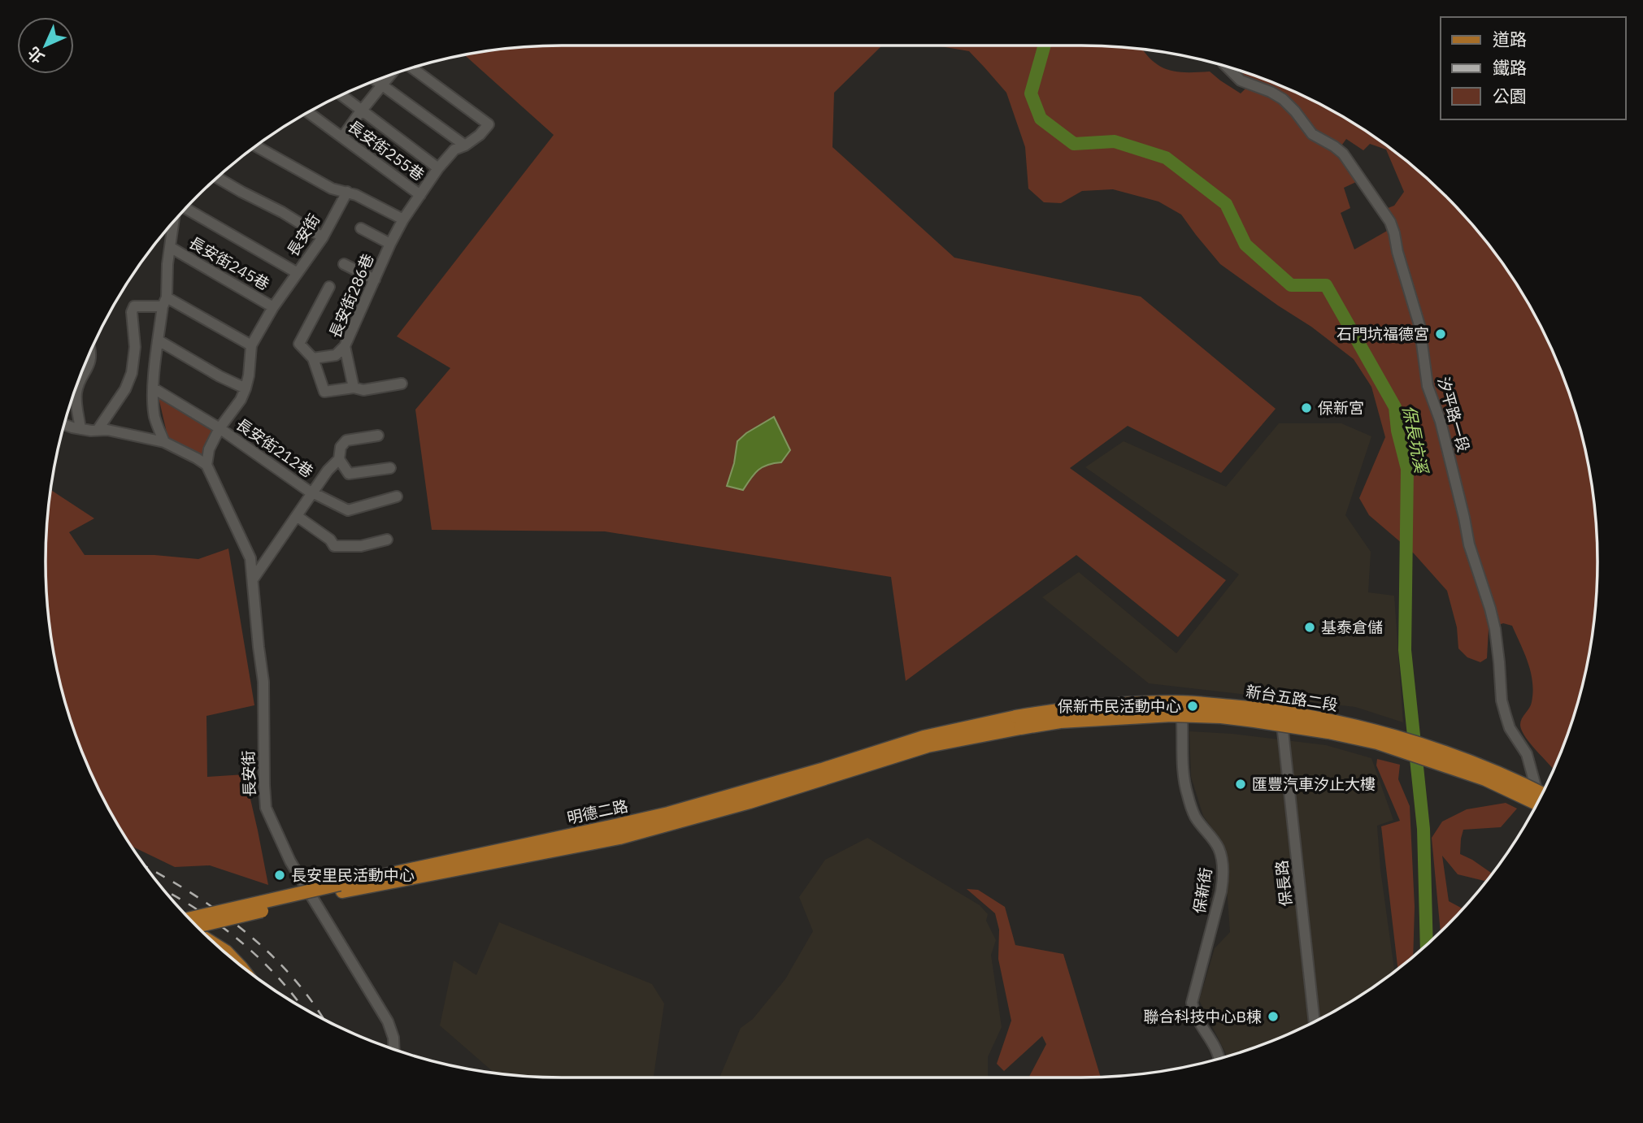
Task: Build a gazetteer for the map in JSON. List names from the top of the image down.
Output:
{
  "streets": {
    "main road": ["新台五路二段", "明德二路"],
    "street": [
      "長安街255巷",
      "長安街",
      "長安街245巷",
      "長安街286巷",
      "汐平路一段",
      "長安街212巷",
      "保長路",
      "保新街"
    ]
  },
  "crossings": [
    ["長安街", "長安街245巷"],
    ["長安街", "長安街212巷"],
    ["新台五路二段", "明德二路"]
  ],
  "water": ["保長坑溪"],
  "places": [
    "石門坑福德宮",
    "保新宮",
    "基泰倉儲",
    "保新市民活動中心",
    "匯豐汽車汐止大樓",
    "長安里民活動中心",
    "聯合科技中心B棟"
  ],
  "legend": ["道路", "鐵路", "公園"],
  "north": "bottom left"
}
